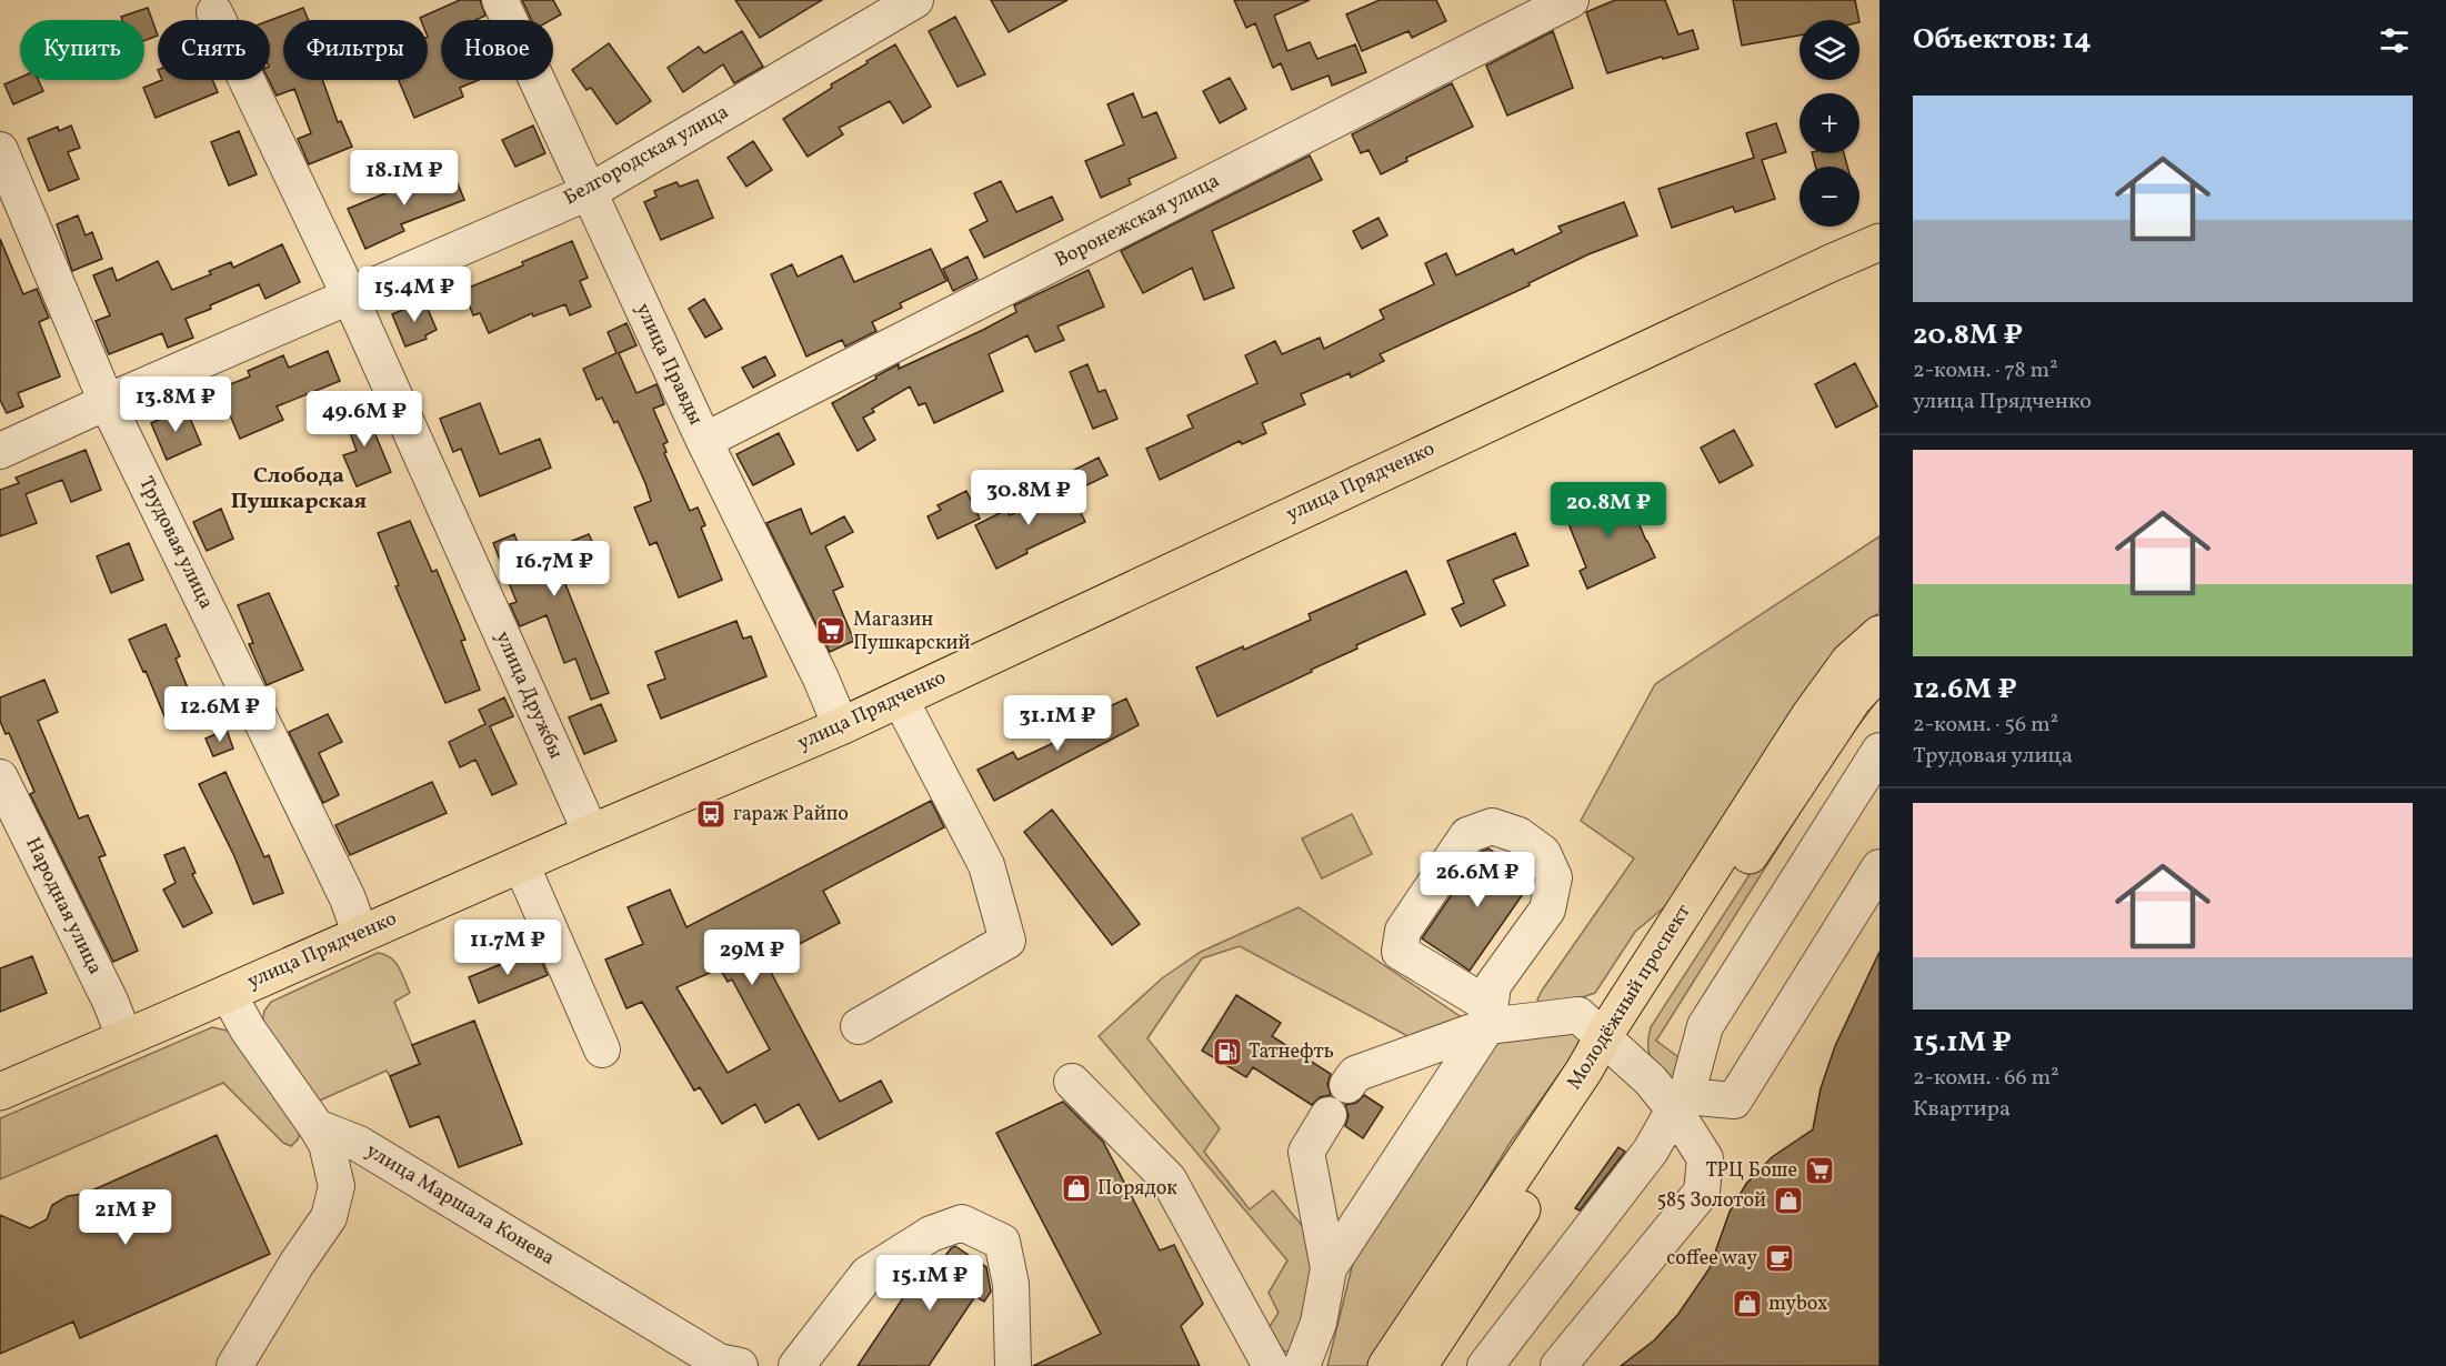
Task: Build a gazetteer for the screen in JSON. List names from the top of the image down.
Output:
{
  "streets": {
    "main road": ["улица Прядченко", "Молодёжный проспект"],
    "street": [
      "Белгородская улица",
      "Воронежская улица",
      "улица Правды",
      "Трудовая улица",
      "улица Дружбы",
      "Народная улица",
      "улица Маршала Конева"
    ]
  },
  "crossings": [
    ["Белгородская улица", "улица Правды"],
    ["Белгородская улица", "Трудовая улица"],
    ["Белгородская улица", "улица Дружбы"],
    ["Воронежская улица", "улица Правды"],
    ["улица Правды", "улица Прядченко"],
    ["улица Прядченко", "Трудовая улица"],
    ["улица Прядченко", "улица Дружбы"],
    ["улица Прядченко", "Народная улица"]
  ],
  "districts": ["Слобода Пушкарская"],
  "places": {
    "supermarket": ["Магазин Пушкарский", "ТРЦ Боше"],
    "bus stop": ["гараж Райпо"],
    "fuel station": ["Татнефть"],
    "shop": ["Порядок", "585 Золотой", "mybox"],
    "cafe": ["coffee way"]
  },
  "page": {
    "heading": "Объектов: 14",
    "map_buttons": ["+", "−"],
    "chip": [
      "Купить",
      "Снять",
      "Фильтры",
      "Новое"
    ],
    "list": [
      {
        "name": "20.8M ₽",
        "note": "2-комн. · 78 m² · улица Прядченко"
      },
      {
        "name": "12.6M ₽",
        "note": "2-комн. · 56 m² · Трудовая улица"
      },
      {
        "name": "15.1M ₽",
        "note": "2-комн. · 66 m² · Квартира"
      }
    ],
    "price": [
      "18.1M ₽",
      "15.4M ₽",
      "13.8M ₽",
      "49.6M ₽",
      "30.8M ₽",
      "20.8M ₽",
      "16.7M ₽",
      "12.6M ₽",
      "31.1M ₽",
      "26.6M ₽",
      "11.7M ₽",
      "29M ₽",
      "21M ₽",
      "15.1M ₽"
    ]
  }
}
